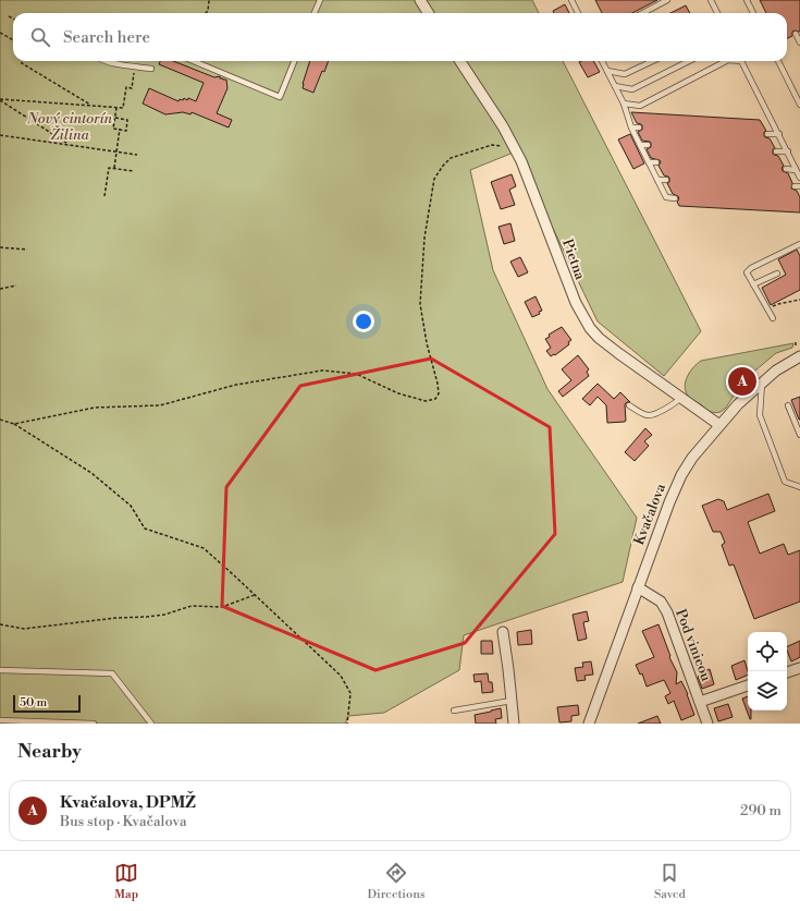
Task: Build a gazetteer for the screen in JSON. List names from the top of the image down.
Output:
{
  "streets": {
    "street": ["Pietna", "Kvačalova", "Pod vinicou"]
  },
  "crossings": [
    ["Pietna", "Kvačalova"],
    ["Kvačalova", "Pod vinicou"]
  ],
  "parks": ["Nový cintorín Žilina"],
  "scale_bar": "50 m",
  "page": {
    "search": "Search here",
    "pins": "A",
    "scale": "50 m",
    "heading": "Nearby",
    "list": [
      {
        "mark": "A",
        "name": "Kvačalova, DPMŽ",
        "note": "Bus stop · Kvačalova",
        "value": "290 m"
      }
    ],
    "nav": ["Map", "Directions", "Saved"]
  }
}
